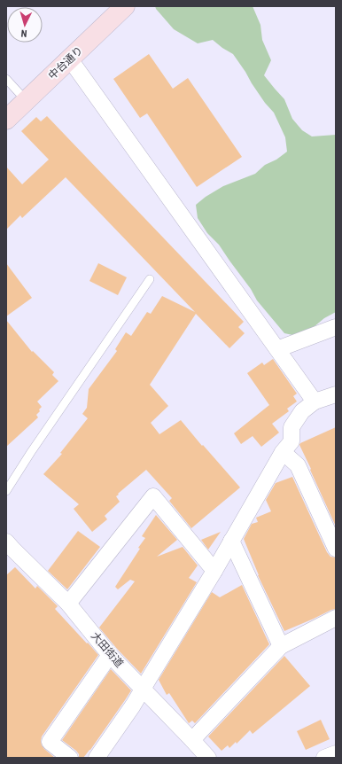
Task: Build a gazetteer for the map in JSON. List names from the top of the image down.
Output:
{
  "streets": {
    "street": ["中台通り", "大田街道"]
  },
  "north": "bottom"
}
